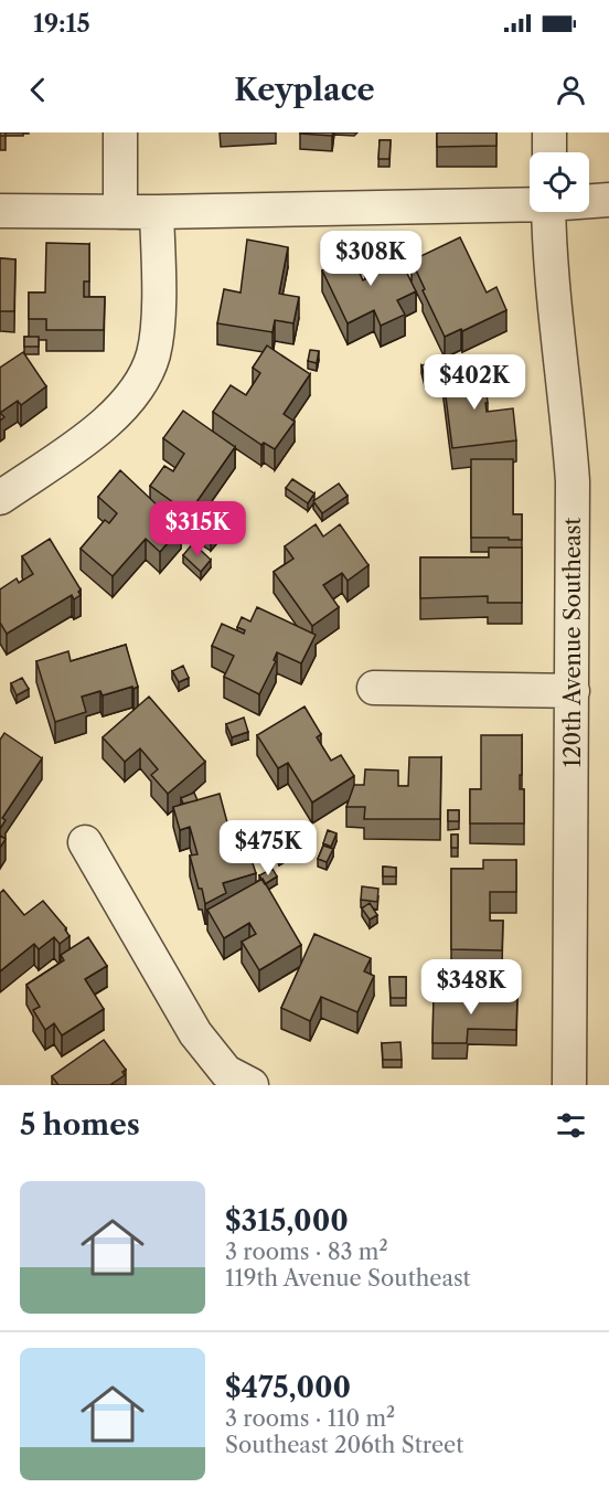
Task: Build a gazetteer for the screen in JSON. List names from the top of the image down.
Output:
{
  "streets": {
    "street": ["120th Avenue Southeast"]
  },
  "page": {
    "status": "19:15",
    "header": "Keyplace",
    "price": [
      "$308K",
      "$402K",
      "$315K",
      "$475K",
      "$348K"
    ],
    "heading": "5 homes",
    "list": [
      {
        "name": "$315,000",
        "note": "3 rooms · 83 m² · 119th Avenue Southeast"
      },
      {
        "name": "$475,000",
        "note": "3 rooms · 110 m² · Southeast 206th Street"
      }
    ]
  }
}
